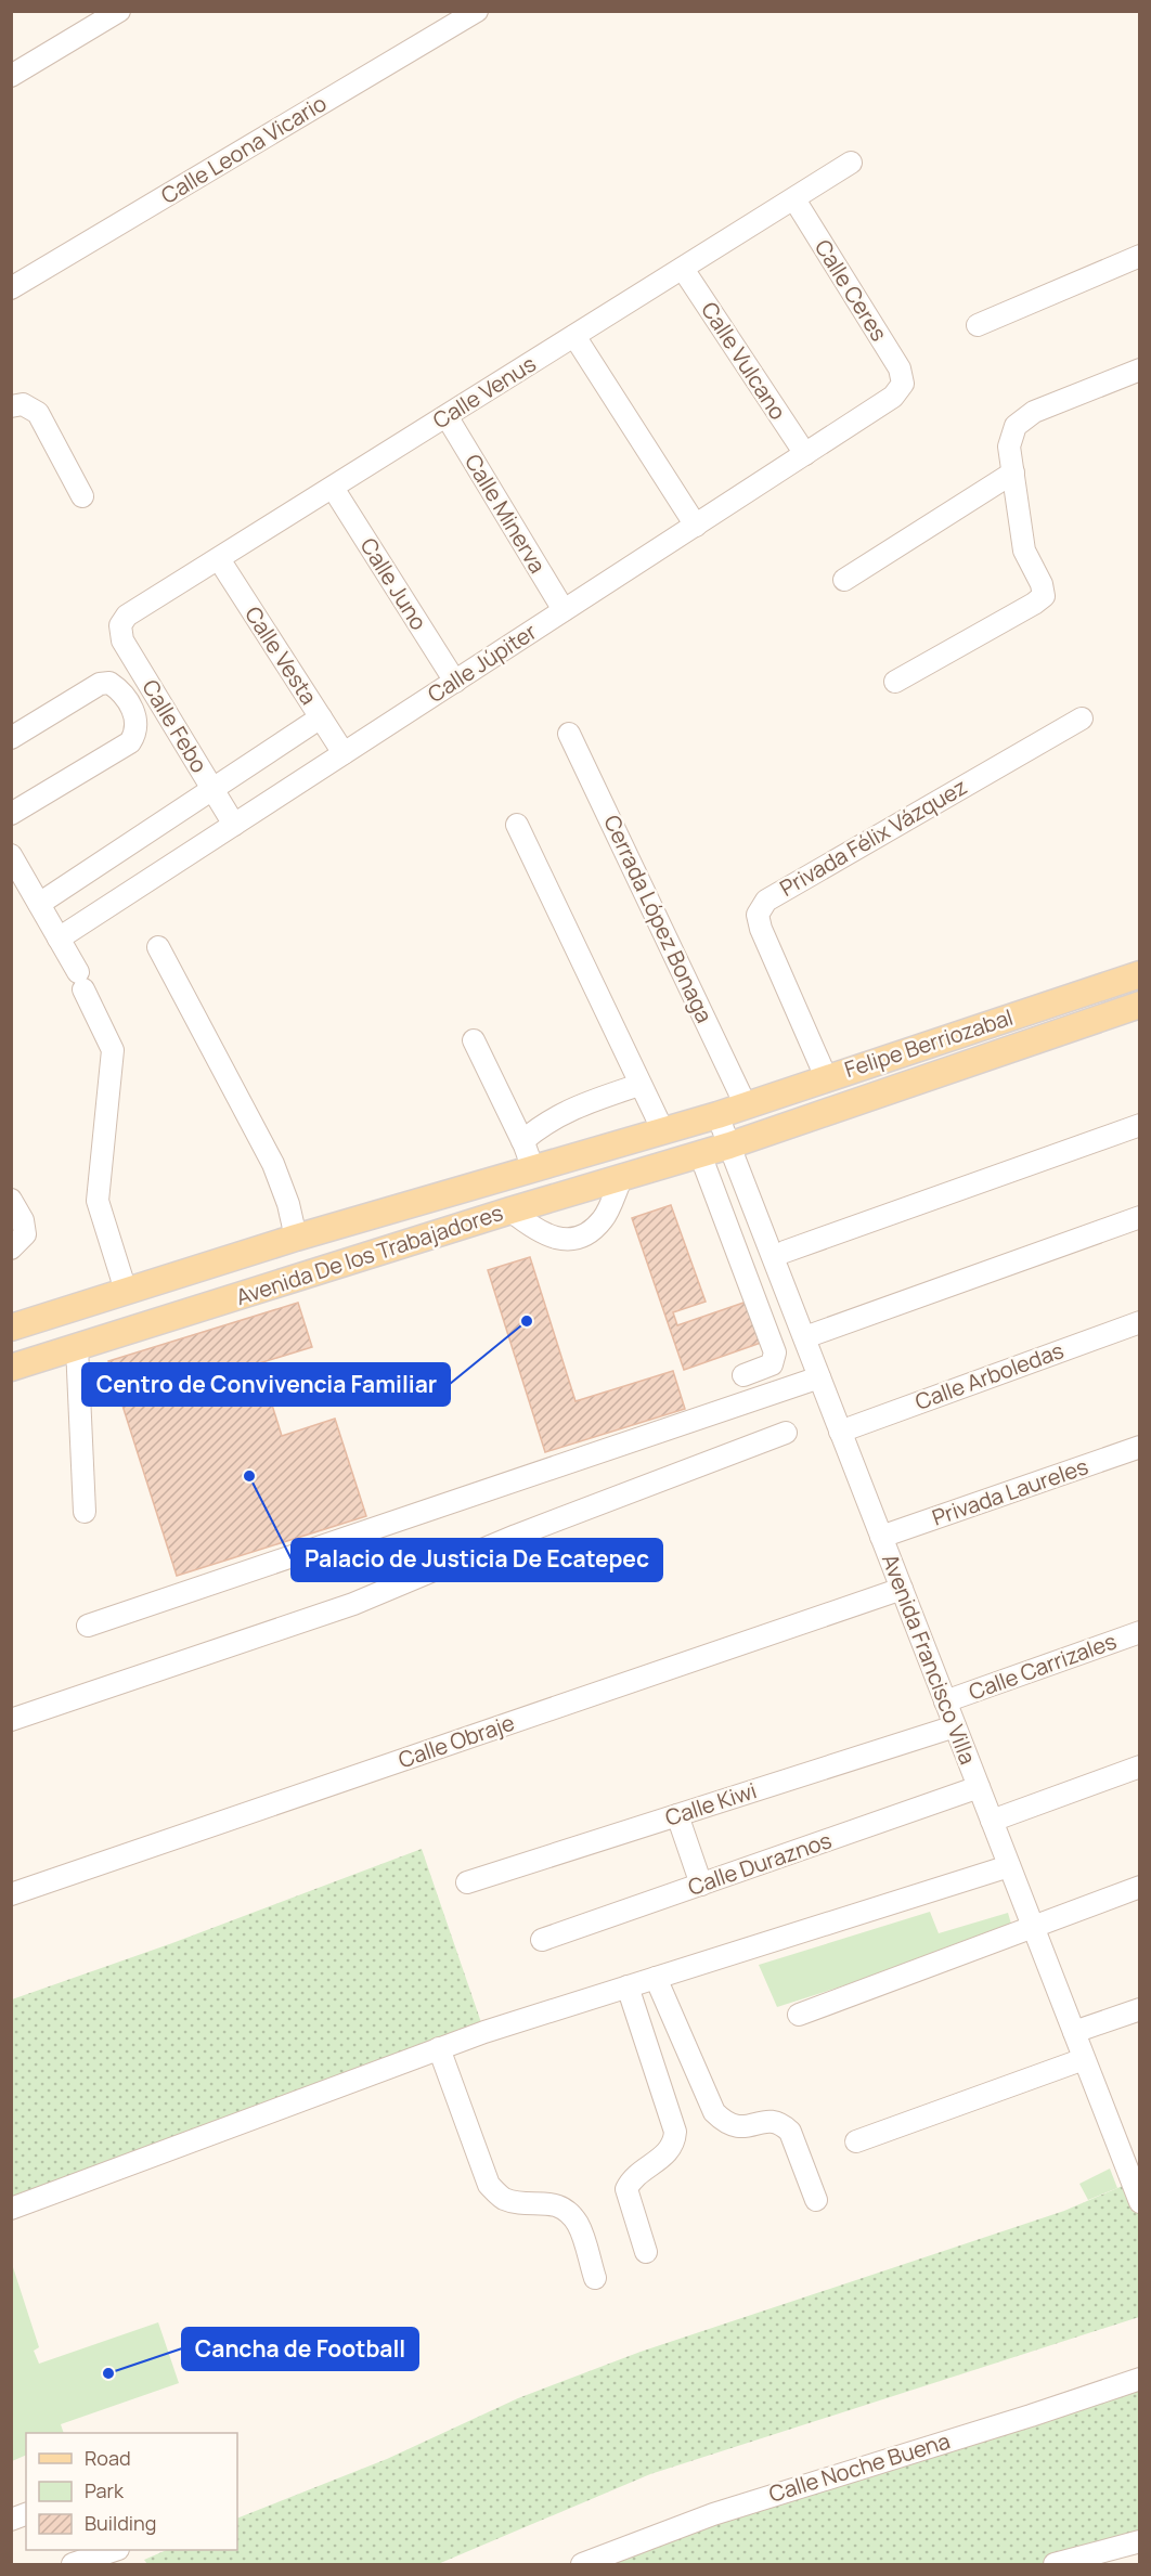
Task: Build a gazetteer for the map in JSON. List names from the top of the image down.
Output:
{
  "streets": {
    "main road": ["Felipe Berriozabal", "Avenida De los Trabajadores"],
    "street": [
      "Calle Leona Vicario",
      "Calle Ceres",
      "Calle Vulcano",
      "Calle Venus",
      "Calle Minerva",
      "Calle Juno",
      "Calle Vesta",
      "Calle Júpiter",
      "Calle Febo",
      "Privada Félix Vázquez",
      "Cerrada López Bonaga",
      "Calle Arboledas",
      "Privada Laureles",
      "Avenida Francisco Villa",
      "Calle Carrizales",
      "Calle Obraje",
      "Calle Kiwi",
      "Calle Duraznos",
      "Calle Noche Buena"
    ]
  },
  "crossings": [
    ["Calle Ceres", "Calle Venus"],
    ["Calle Ceres", "Calle Júpiter"],
    ["Calle Vulcano", "Calle Venus"],
    ["Calle Vulcano", "Calle Júpiter"],
    ["Calle Venus", "Calle Minerva"],
    ["Calle Venus", "Calle Juno"],
    ["Calle Venus", "Calle Vesta"],
    ["Calle Venus", "Calle Febo"],
    ["Calle Minerva", "Calle Júpiter"],
    ["Calle Juno", "Calle Júpiter"],
    ["Calle Vesta", "Calle Júpiter"],
    ["Calle Júpiter", "Calle Febo"],
    ["Privada Félix Vázquez", "Felipe Berriozabal"],
    ["Cerrada López Bonaga", "Felipe Berriozabal"],
    ["Felipe Berriozabal", "Avenida De los Trabajadores"],
    ["Felipe Berriozabal", "Avenida Francisco Villa"],
    ["Avenida De los Trabajadores", "Avenida Francisco Villa"],
    ["Calle Arboledas", "Avenida Francisco Villa"],
    ["Privada Laureles", "Avenida Francisco Villa"],
    ["Avenida Francisco Villa", "Calle Carrizales"],
    ["Avenida Francisco Villa", "Calle Obraje"],
    ["Avenida Francisco Villa", "Calle Kiwi"],
    ["Avenida Francisco Villa", "Calle Duraznos"]
  ],
  "places": ["Centro de Convivencia Familiar", "Palacio de Justicia De Ecatepec", "Cancha de Football"],
  "legend": ["Road", "Park", "Building"]
}
